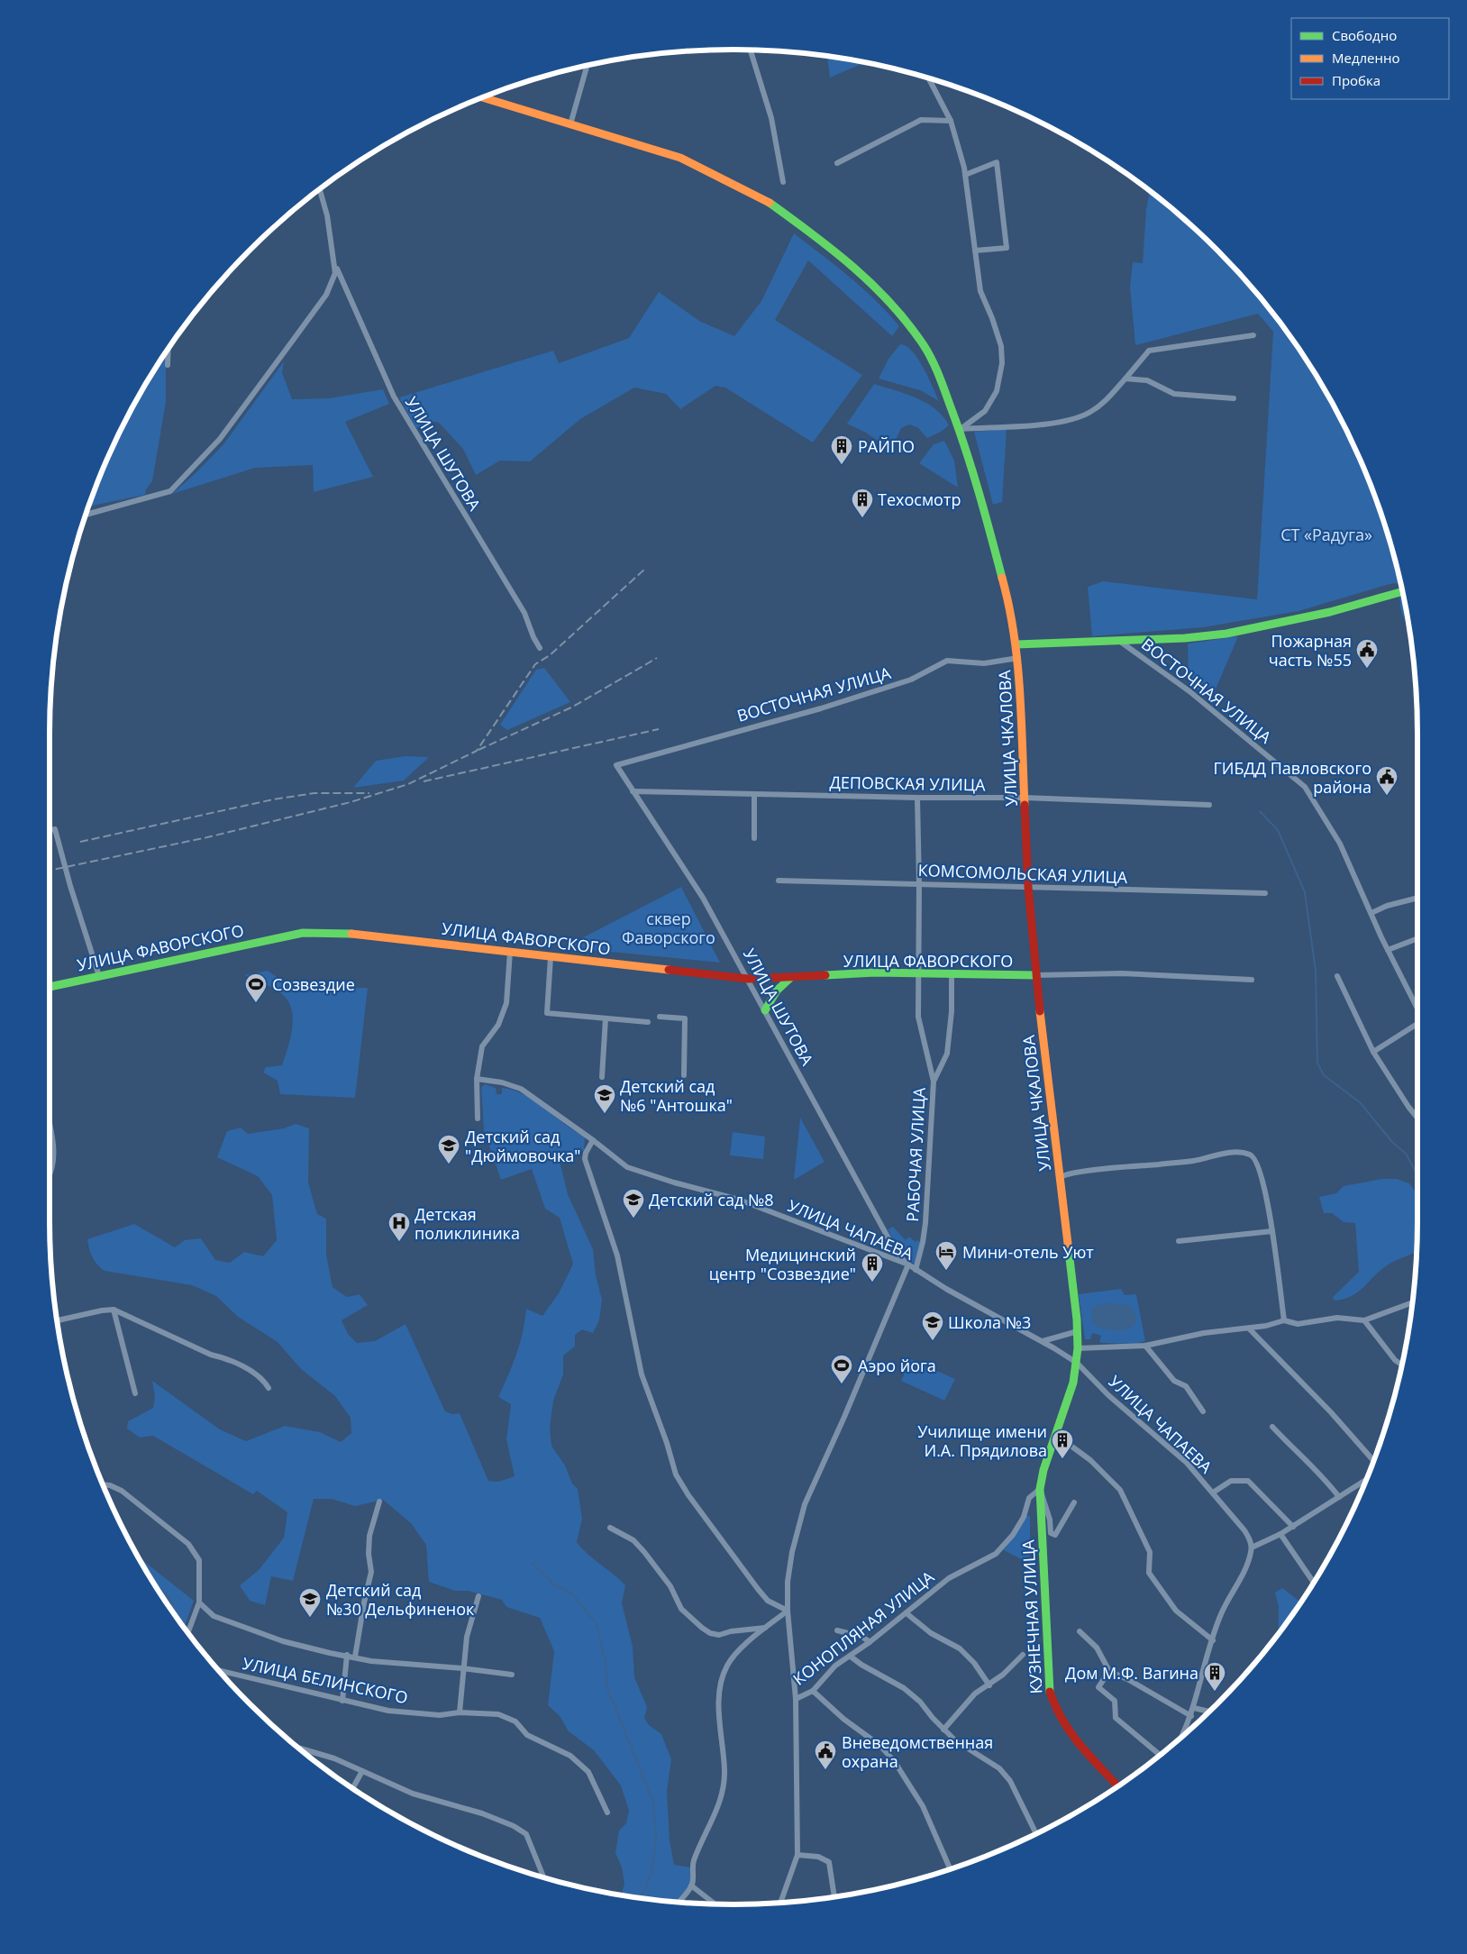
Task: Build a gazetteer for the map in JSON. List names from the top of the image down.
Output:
{
  "streets": {
    "main road": [
      "ВОСТОЧНАЯ УЛИЦА",
      "УЛИЦА ЧКАЛОВА",
      "УЛИЦА ФАВОРСКОГО",
      "КУЗНЕЧНАЯ УЛИЦА"
    ],
    "street": [
      "УЛИЦА ШУТОВА",
      "ДЕПОВСКАЯ УЛИЦА",
      "КОМСОМОЛЬСКАЯ УЛИЦА",
      "РАБОЧАЯ УЛИЦА",
      "УЛИЦА ЧАПАЕВА",
      "КОНОПЛЯНАЯ УЛИЦА",
      "УЛИЦА БЕЛИНСКОГО"
    ]
  },
  "crossings": [
    ["УЛИЦА ШУТОВА", "ВОСТОЧНАЯ УЛИЦА"],
    ["УЛИЦА ШУТОВА", "ДЕПОВСКАЯ УЛИЦА"],
    ["УЛИЦА ШУТОВА", "УЛИЦА ФАВОРСКОГО"],
    ["УЛИЦА ШУТОВА", "УЛИЦА ЧАПАЕВА"],
    ["ВОСТОЧНАЯ УЛИЦА", "УЛИЦА ЧКАЛОВА"],
    ["УЛИЦА ЧКАЛОВА", "ДЕПОВСКАЯ УЛИЦА"],
    ["УЛИЦА ЧКАЛОВА", "КОМСОМОЛЬСКАЯ УЛИЦА"],
    ["УЛИЦА ЧКАЛОВА", "УЛИЦА ФАВОРСКОГО"],
    ["УЛИЦА ЧКАЛОВА", "УЛИЦА ЧАПАЕВА"],
    ["ДЕПОВСКАЯ УЛИЦА", "РАБОЧАЯ УЛИЦА"],
    ["КОМСОМОЛЬСКАЯ УЛИЦА", "РАБОЧАЯ УЛИЦА"],
    ["УЛИЦА ФАВОРСКОГО", "РАБОЧАЯ УЛИЦА"],
    ["РАБОЧАЯ УЛИЦА", "УЛИЦА ЧАПАЕВА"],
    ["КУЗНЕЧНАЯ УЛИЦА", "КОНОПЛЯНАЯ УЛИЦА"]
  ],
  "parks": ["СТ «Радуга»", "сквер Фаворского"],
  "places": {
    "building": [
      "РАЙПО",
      "Техосмотр",
      "Медицинский центр \"Созвездие\"",
      "Училище имени И.А. Прядилова",
      "Дом М.Ф. Вагина"
    ],
    "public building": ["Пожарная часть №55", "ГИБДД Павловского района", "Вневедомственная охрана"],
    "sports": ["Созвездие", "Аэро йога"],
    "school or university": [
      "Детский сад №6 \"Антошка\"",
      "Детский сад \"Дюймовочка\"",
      "Детский сад №8",
      "Школа №3",
      "Детский сад №30 Дельфиненок"
    ],
    "hospital": ["Детская поликлиника"],
    "hotel": ["Мини-отель Уют"]
  },
  "legend": ["Свободно", "Медленно", "Пробка"]
}
